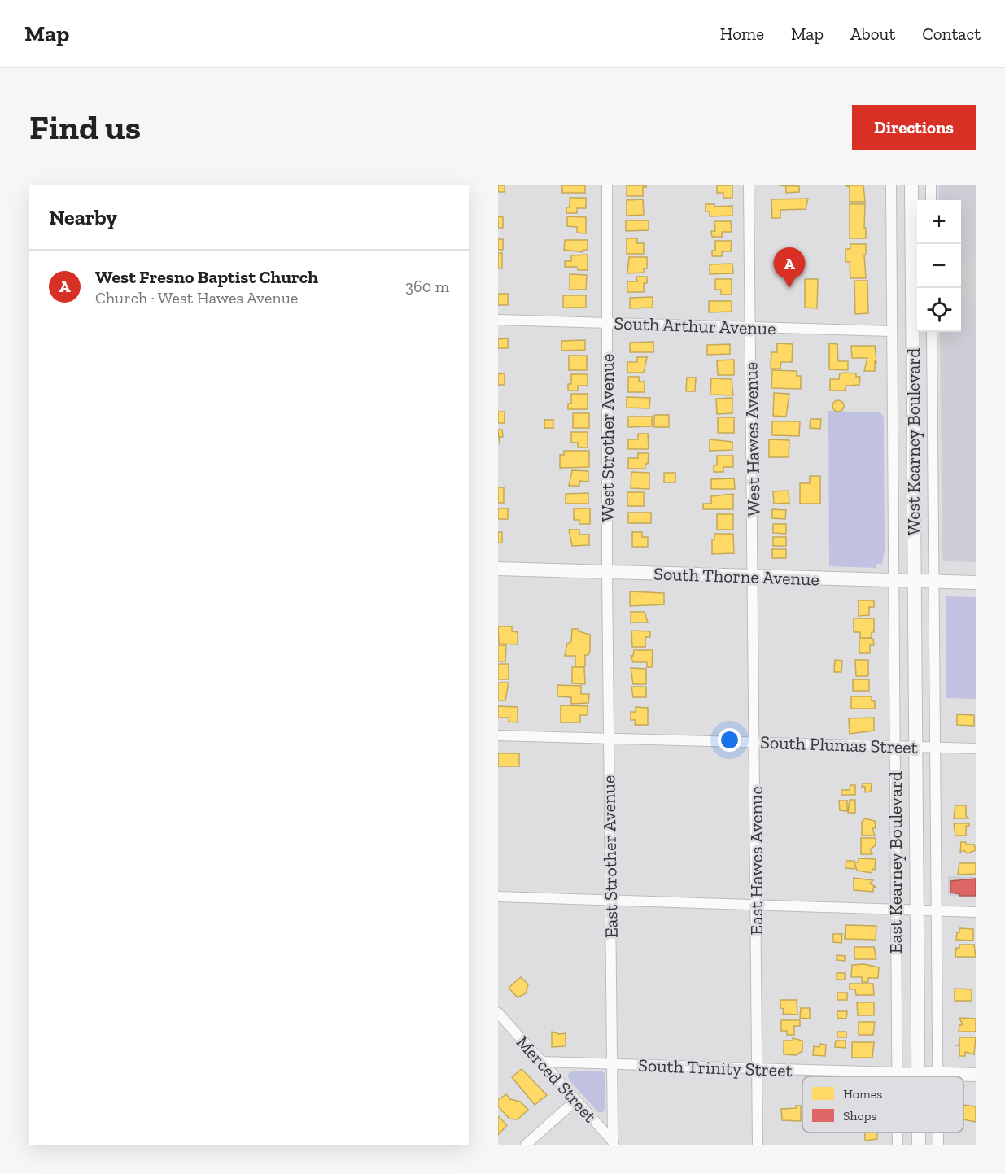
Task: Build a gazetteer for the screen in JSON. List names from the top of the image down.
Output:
{
  "streets": {
    "main road": [
      "West Kearney Boulevard",
      "South Thorne Avenue",
      "East Kearney Boulevard",
      "South Trinity Street"
    ],
    "street": [
      "South Arthur Avenue",
      "West Strother Avenue",
      "West Hawes Avenue",
      "South Plumas Street",
      "East Strother Avenue",
      "East Hawes Avenue",
      "Merced Street"
    ]
  },
  "crossings": [
    ["South Arthur Avenue", "West Strother Avenue"],
    ["South Arthur Avenue", "West Hawes Avenue"],
    ["South Arthur Avenue", "West Kearney Boulevard"],
    ["West Strother Avenue", "South Thorne Avenue"],
    ["West Strother Avenue", "East Strother Avenue"],
    ["West Hawes Avenue", "South Thorne Avenue"],
    ["West Hawes Avenue", "East Hawes Avenue"],
    ["West Kearney Boulevard", "South Thorne Avenue"],
    ["West Kearney Boulevard", "East Kearney Boulevard"],
    ["South Thorne Avenue", "East Strother Avenue"],
    ["South Thorne Avenue", "East Hawes Avenue"],
    ["South Thorne Avenue", "East Kearney Boulevard"],
    ["South Plumas Street", "East Strother Avenue"],
    ["South Plumas Street", "East Hawes Avenue"],
    ["South Plumas Street", "East Kearney Boulevard"],
    ["East Strother Avenue", "South Trinity Street"],
    ["East Strother Avenue", "Merced Street"],
    ["East Hawes Avenue", "South Trinity Street"],
    ["East Kearney Boulevard", "South Trinity Street"],
    ["South Trinity Street", "Merced Street"]
  ],
  "legend": ["Homes", "Shops"],
  "page": {
    "header": "Map",
    "nav": [
      "Home",
      "Map",
      "About",
      "Contact"
    ],
    "buttons": "Directions",
    "title": "Find us",
    "heading": "Nearby",
    "map_buttons": ["+", "−"],
    "pins": "A",
    "list": [
      {
        "mark": "A",
        "name": "West Fresno Baptist Church",
        "note": "Church · West Hawes Avenue",
        "value": "360 m"
      }
    ]
  }
}
